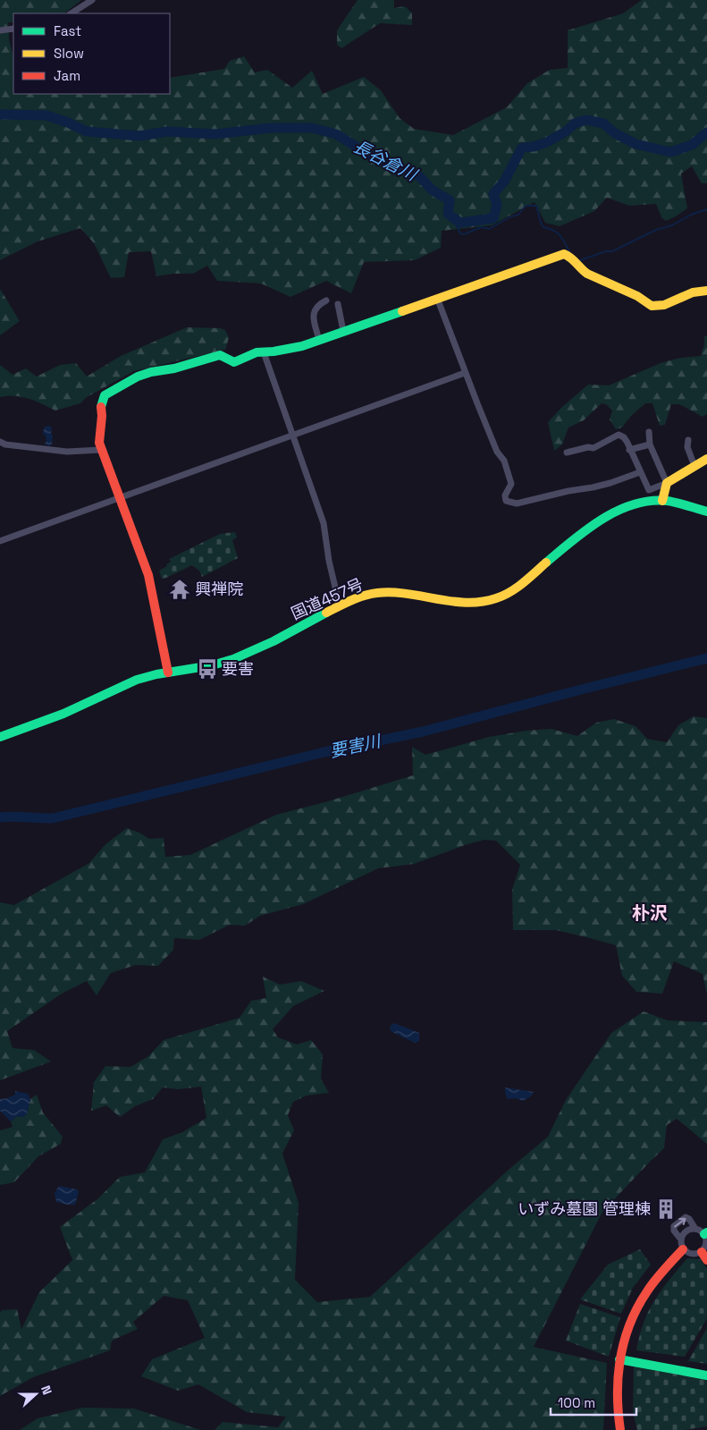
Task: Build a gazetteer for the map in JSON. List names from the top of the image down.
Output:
{
  "streets": {
    "main road": ["国道457号"]
  },
  "districts": ["朴沢"],
  "water": ["長谷倉川", "要害川"],
  "places": {
    "temple": ["興禅院"],
    "bus stop": ["要害"],
    "building": ["いずみ墓園 管理棟"]
  },
  "legend": ["Fast", "Slow", "Jam"],
  "scale_bar": "100 m",
  "north": "right"
}
